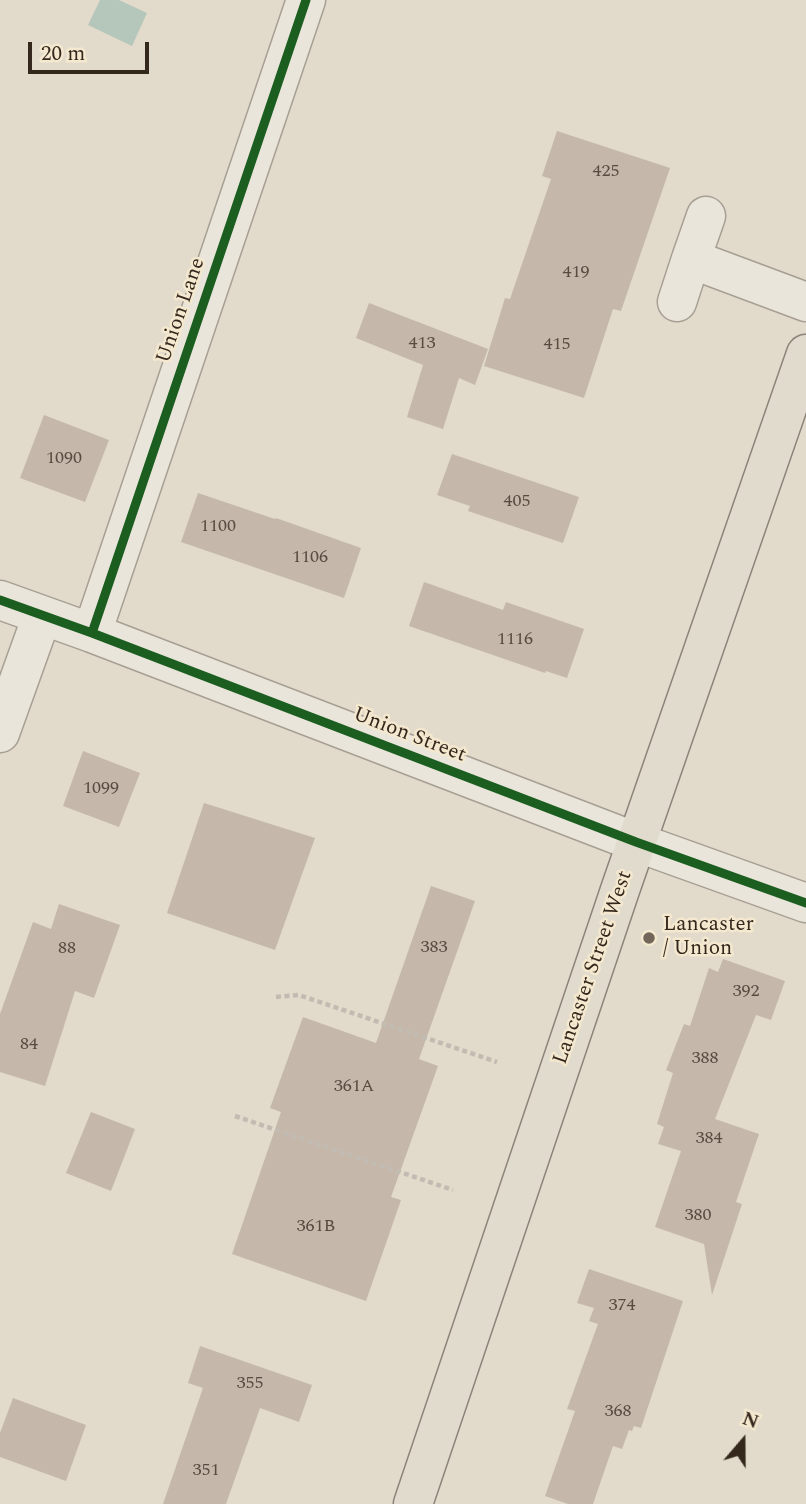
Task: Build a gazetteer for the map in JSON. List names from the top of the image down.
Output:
{
  "streets": {
    "main road": ["Lancaster Street West"],
    "street": ["Union Lane", "Union Street"]
  },
  "crossings": [
    ["Union Lane", "Union Street"],
    ["Union Street", "Lancaster Street West"]
  ],
  "places": ["Lancaster / Union"],
  "house_numbers": [
    "425",
    "419",
    "413",
    "415",
    "1090",
    "405",
    "1100",
    "1106",
    "1116",
    "1099",
    "383",
    "88",
    "392",
    "84",
    "388",
    "361A",
    "384",
    "380",
    "361B",
    "374",
    "355",
    "368",
    "351"
  ],
  "scale_bar": "20 m",
  "north": "top"
}
